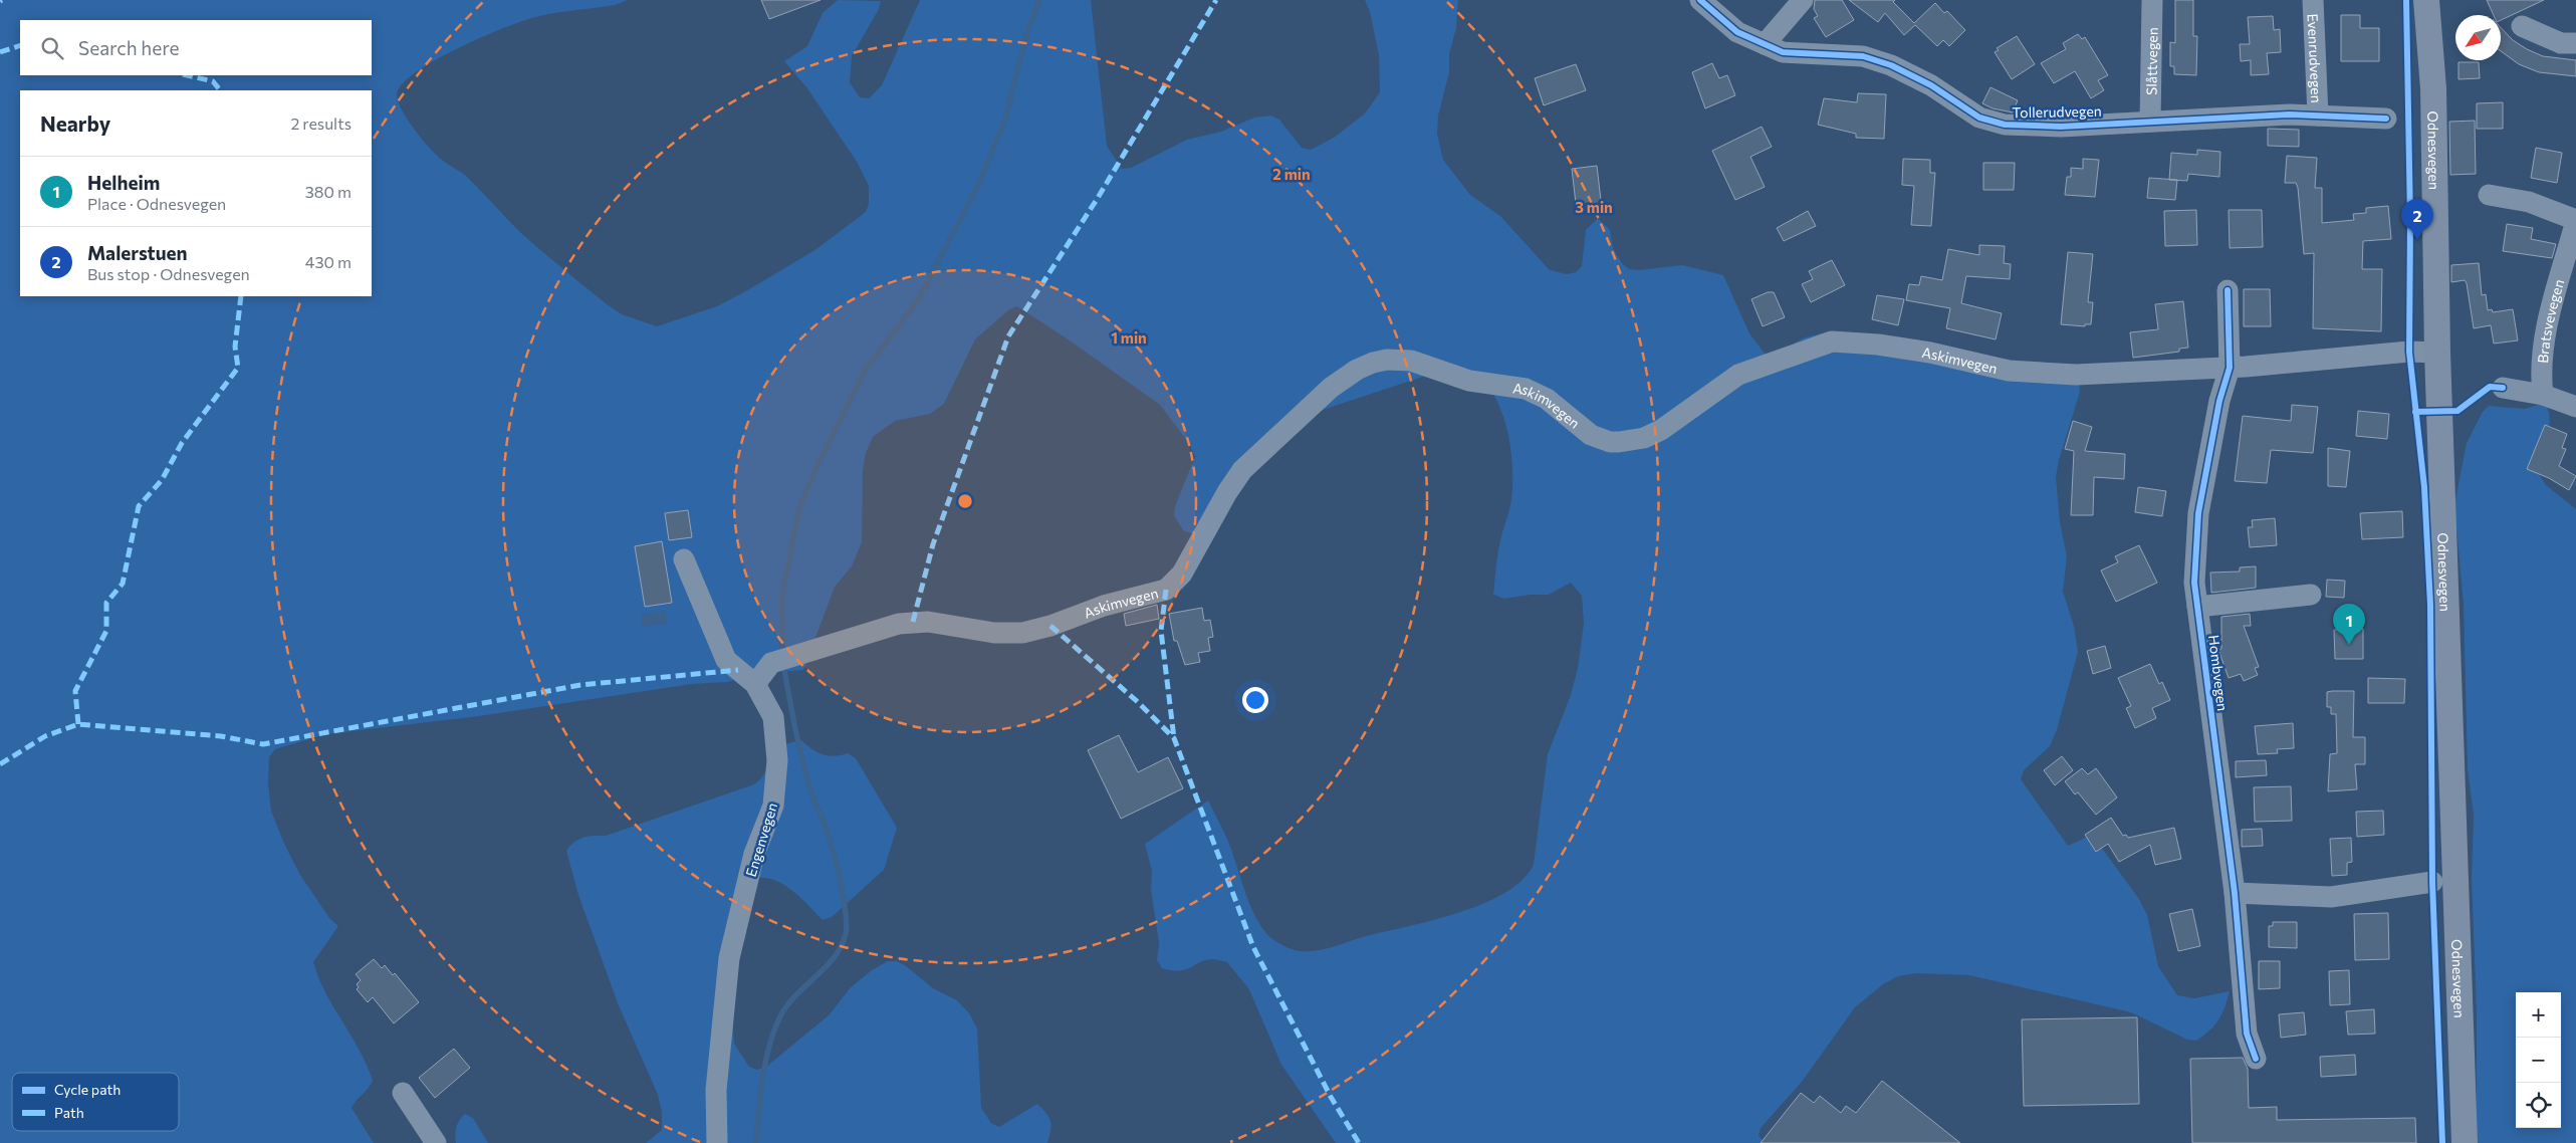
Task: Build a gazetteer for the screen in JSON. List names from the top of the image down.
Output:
{
  "streets": {
    "main road": ["Odnesvegen"],
    "street": [
      "Evenrudvegen",
      "Slåttvegen",
      "Tollerudvegen",
      "Bratsvevegen",
      "Askimvegen",
      "Hombvegen",
      "Engenvegen"
    ]
  },
  "crossings": [
    ["Evenrudvegen", "Tollerudvegen"],
    ["Slåttvegen", "Tollerudvegen"],
    ["Odnesvegen", "Askimvegen"],
    ["Askimvegen", "Hombvegen"],
    ["Askimvegen", "Engenvegen"]
  ],
  "legend": ["Cycle path", "Path"],
  "north": "bottom left",
  "page": {
    "search": "Search here",
    "heading": ["Nearby", "2 results"],
    "list": [
      {
        "mark": "1",
        "name": "Helheim",
        "note": "Place · Odnesvegen",
        "value": "380 m"
      },
      {
        "mark": "2",
        "name": "Malerstuen",
        "note": "Bus stop · Odnesvegen",
        "value": "430 m"
      }
    ],
    "pins": ["2", "1"],
    "map_buttons": ["+", "−"]
  },
  "rings": ["2 min", "3 min", "1 min"]
}
